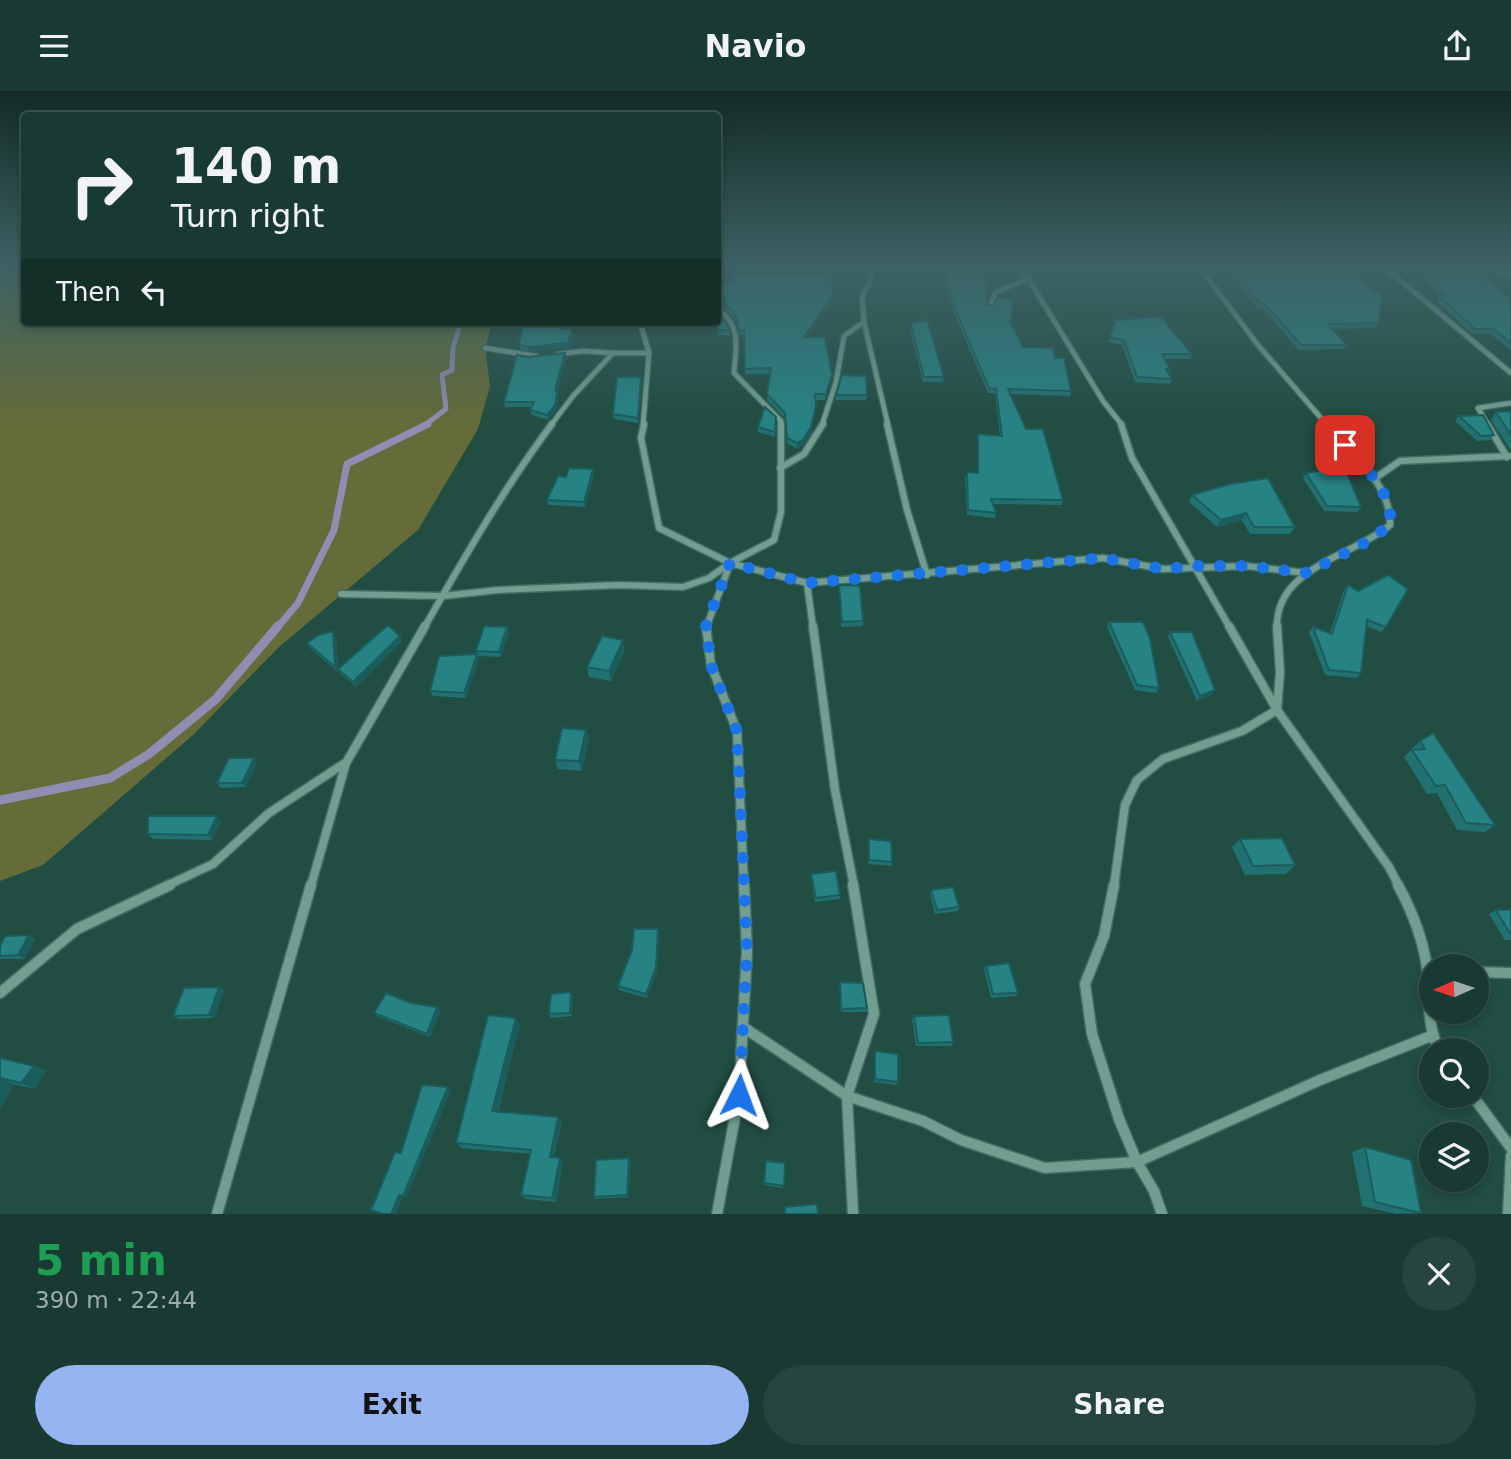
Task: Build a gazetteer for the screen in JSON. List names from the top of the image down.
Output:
{
  "north": "left",
  "page": {
    "header": "Navio",
    "turn": ["140 m", "Turn right"],
    "then": "Then",
    "heading": ["5 min", "390 m · 22:44"],
    "buttons": ["Exit", "Share"]
  }
}
